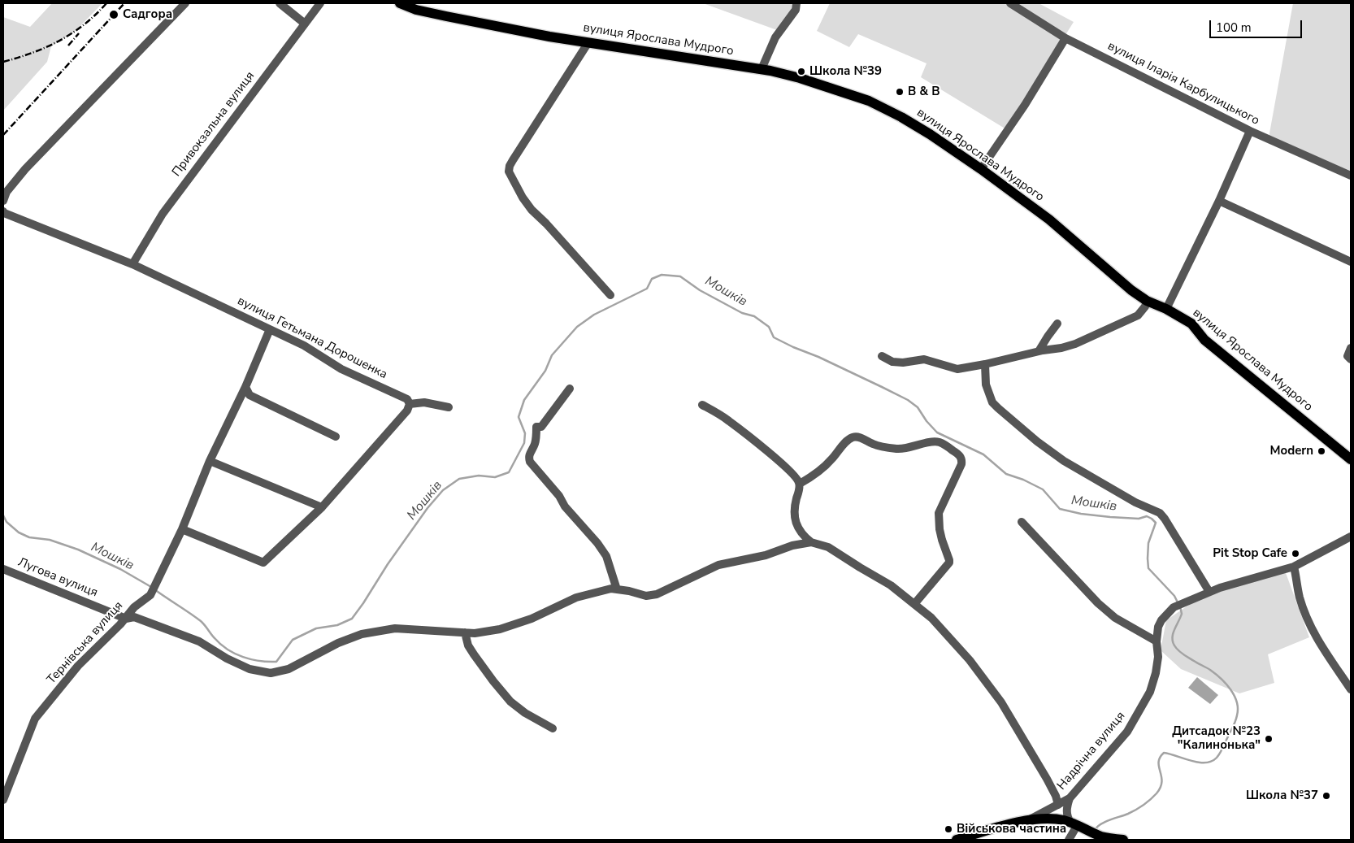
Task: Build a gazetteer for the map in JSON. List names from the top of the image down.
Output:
{
  "streets": {
    "main road": ["вулиця Ярослава Мудрого"],
    "street": [
      "вулиця Іларія Карбулицького",
      "Привокзальна вулиця",
      "вулиця Гетьмана Дорошенка",
      "Лугова вулиця",
      "Тернівська вулиця",
      "Надрічна вулиця"
    ]
  },
  "crossings": [
    ["Привокзальна вулиця", "вулиця Гетьмана Дорошенка"],
    ["Лугова вулиця", "Тернівська вулиця"]
  ],
  "water": ["Мошків"],
  "places": [
    "Садгора",
    "Школа №39",
    "B & B",
    "Modern",
    "Pit Stop Cafe",
    "Дитсадок №23 \"Калинонька\"",
    "Школа №37",
    "Військова частина"
  ],
  "scale_bar": "100 m"
}
